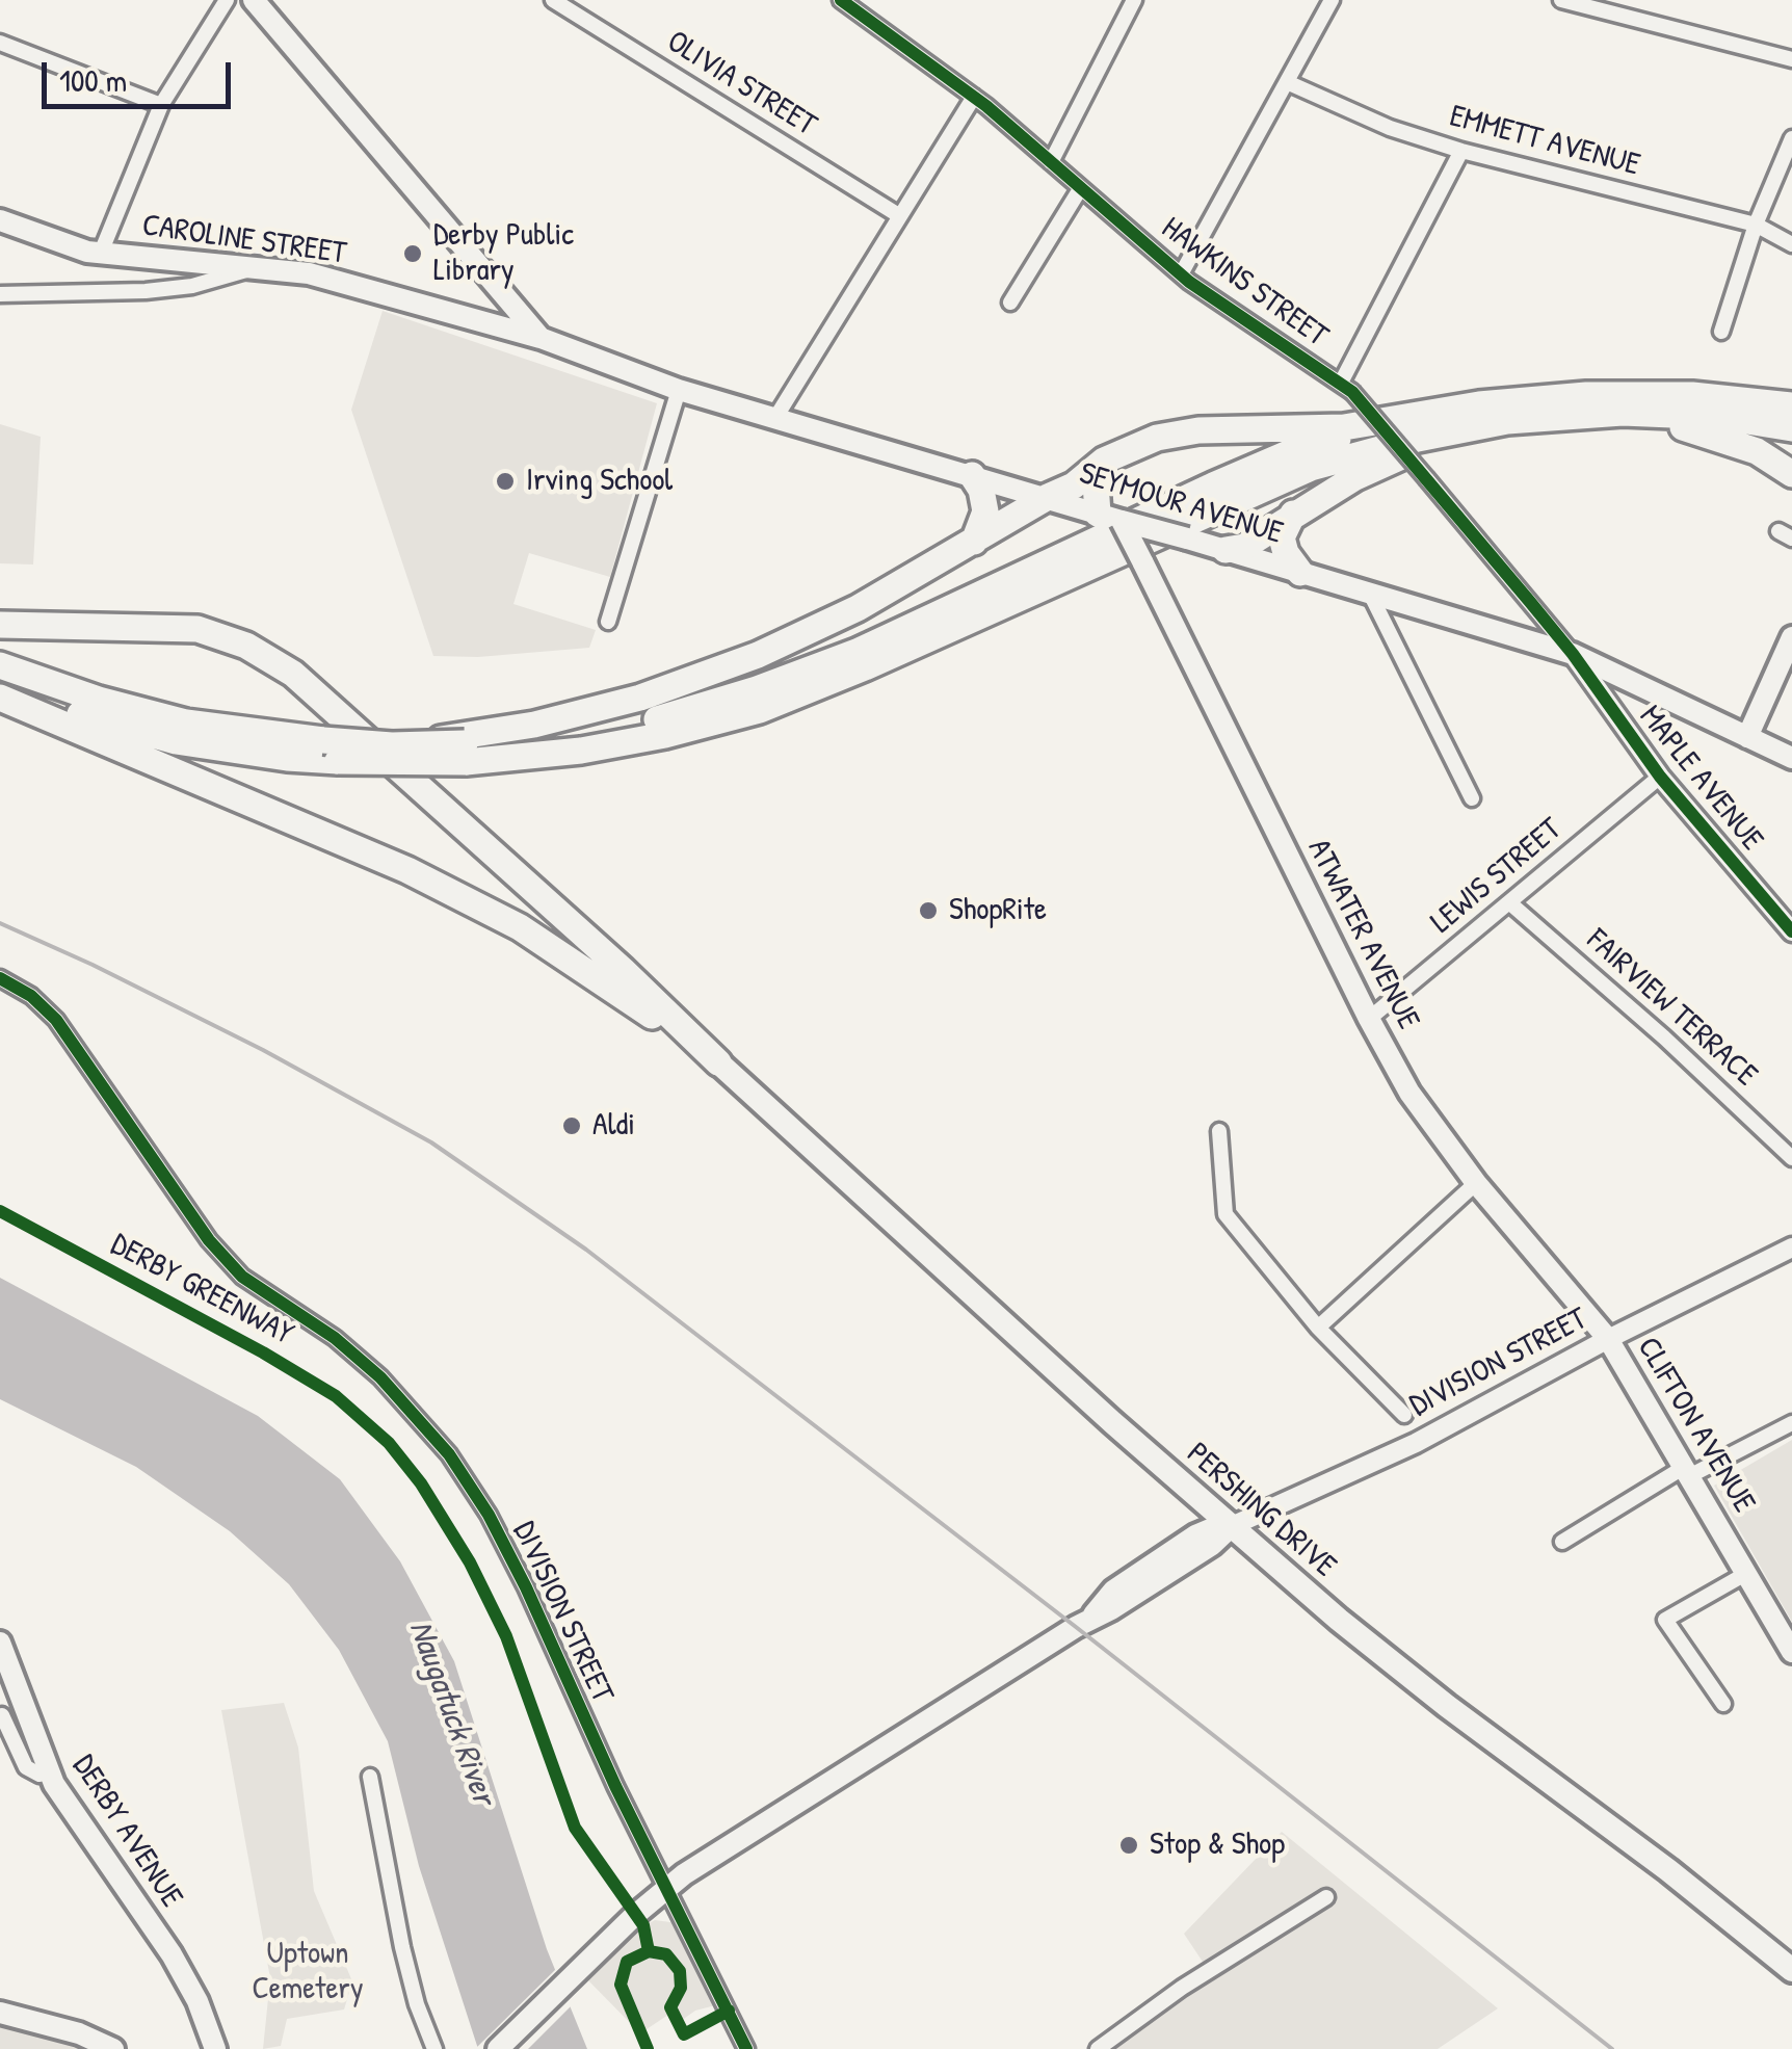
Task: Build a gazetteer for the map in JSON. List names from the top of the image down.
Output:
{
  "streets": {
    "main road": [
      "CAROLINE STREET",
      "SEYMOUR AVENUE",
      "ATWATER AVENUE",
      "DIVISION STREET",
      "CLIFTON AVENUE",
      "PERSHING DRIVE",
      "DERBY AVENUE"
    ],
    "street": [
      "OLIVIA STREET",
      "EMMETT AVENUE",
      "HAWKINS STREET",
      "MAPLE AVENUE",
      "LEWIS STREET",
      "FAIRVIEW TERRACE"
    ],
    "cycle path": ["DERBY GREENWAY"]
  },
  "crossings": [
    ["CAROLINE STREET", "SEYMOUR AVENUE"],
    ["HAWKINS STREET", "SEYMOUR AVENUE"],
    ["HAWKINS STREET", "MAPLE AVENUE"],
    ["SEYMOUR AVENUE", "MAPLE AVENUE"],
    ["SEYMOUR AVENUE", "ATWATER AVENUE"],
    ["MAPLE AVENUE", "LEWIS STREET"],
    ["LEWIS STREET", "ATWATER AVENUE"],
    ["LEWIS STREET", "FAIRVIEW TERRACE"],
    ["ATWATER AVENUE", "DIVISION STREET"],
    ["ATWATER AVENUE", "CLIFTON AVENUE"],
    ["DIVISION STREET", "CLIFTON AVENUE"],
    ["DIVISION STREET", "PERSHING DRIVE"]
  ],
  "water": ["Naugatuck River"],
  "parks": ["Uptown Cemetery"],
  "places": [
    "Derby Public Library",
    "Irving School",
    "ShopRite",
    "Aldi",
    "Stop & Shop"
  ],
  "scale_bar": "100 m"
}
